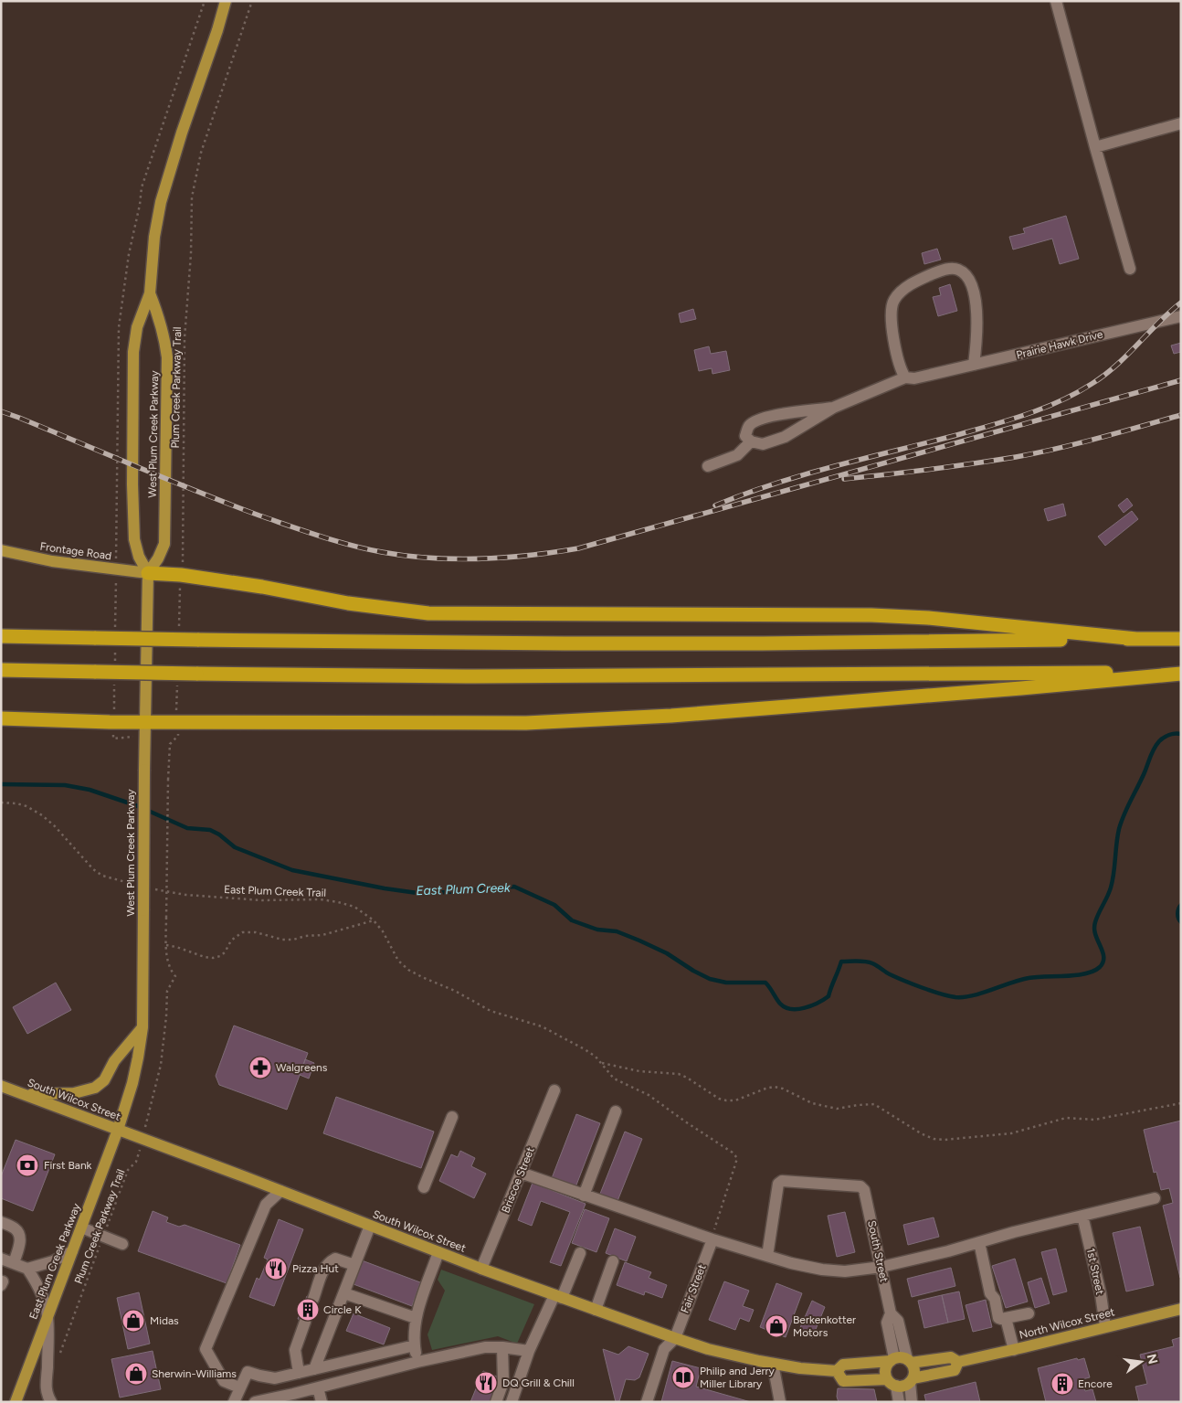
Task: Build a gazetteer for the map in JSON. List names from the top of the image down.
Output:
{
  "streets": {
    "main road": [
      "West Plum Creek Parkway",
      "Frontage Road",
      "South Wilcox Street",
      "East Plum Creek Parkway",
      "North Wilcox Street"
    ],
    "street": [
      "Prairie Hawk Drive",
      "Briscoe Street",
      "South Street",
      "1st Street",
      "Fair Street"
    ],
    "path": ["Plum Creek Parkway Trail", "East Plum Creek Trail"]
  },
  "crossings": [
    ["Plum Creek Parkway Trail", "South Wilcox Street"],
    ["West Plum Creek Parkway", "Frontage Road"],
    ["West Plum Creek Parkway", "South Wilcox Street"],
    ["West Plum Creek Parkway", "East Plum Creek Parkway"],
    ["South Wilcox Street", "Briscoe Street"],
    ["South Wilcox Street", "South Street"],
    ["South Wilcox Street", "East Plum Creek Parkway"],
    ["South Wilcox Street", "Fair Street"],
    ["South Wilcox Street", "North Wilcox Street"],
    ["South Street", "North Wilcox Street"],
    ["1st Street", "North Wilcox Street"]
  ],
  "water": ["East Plum Creek"],
  "places": {
    "pharmacy": ["Walgreens"],
    "bank": ["First Bank"],
    "restaurant": ["Pizza Hut", "DQ Grill & Chill"],
    "building": ["Circle K", "Encore"],
    "shop": ["Midas", "Berkenkotter Motors", "Sherwin-Williams"],
    "library": ["Philip and Jerry Miller Library"]
  },
  "north": "right"
}
